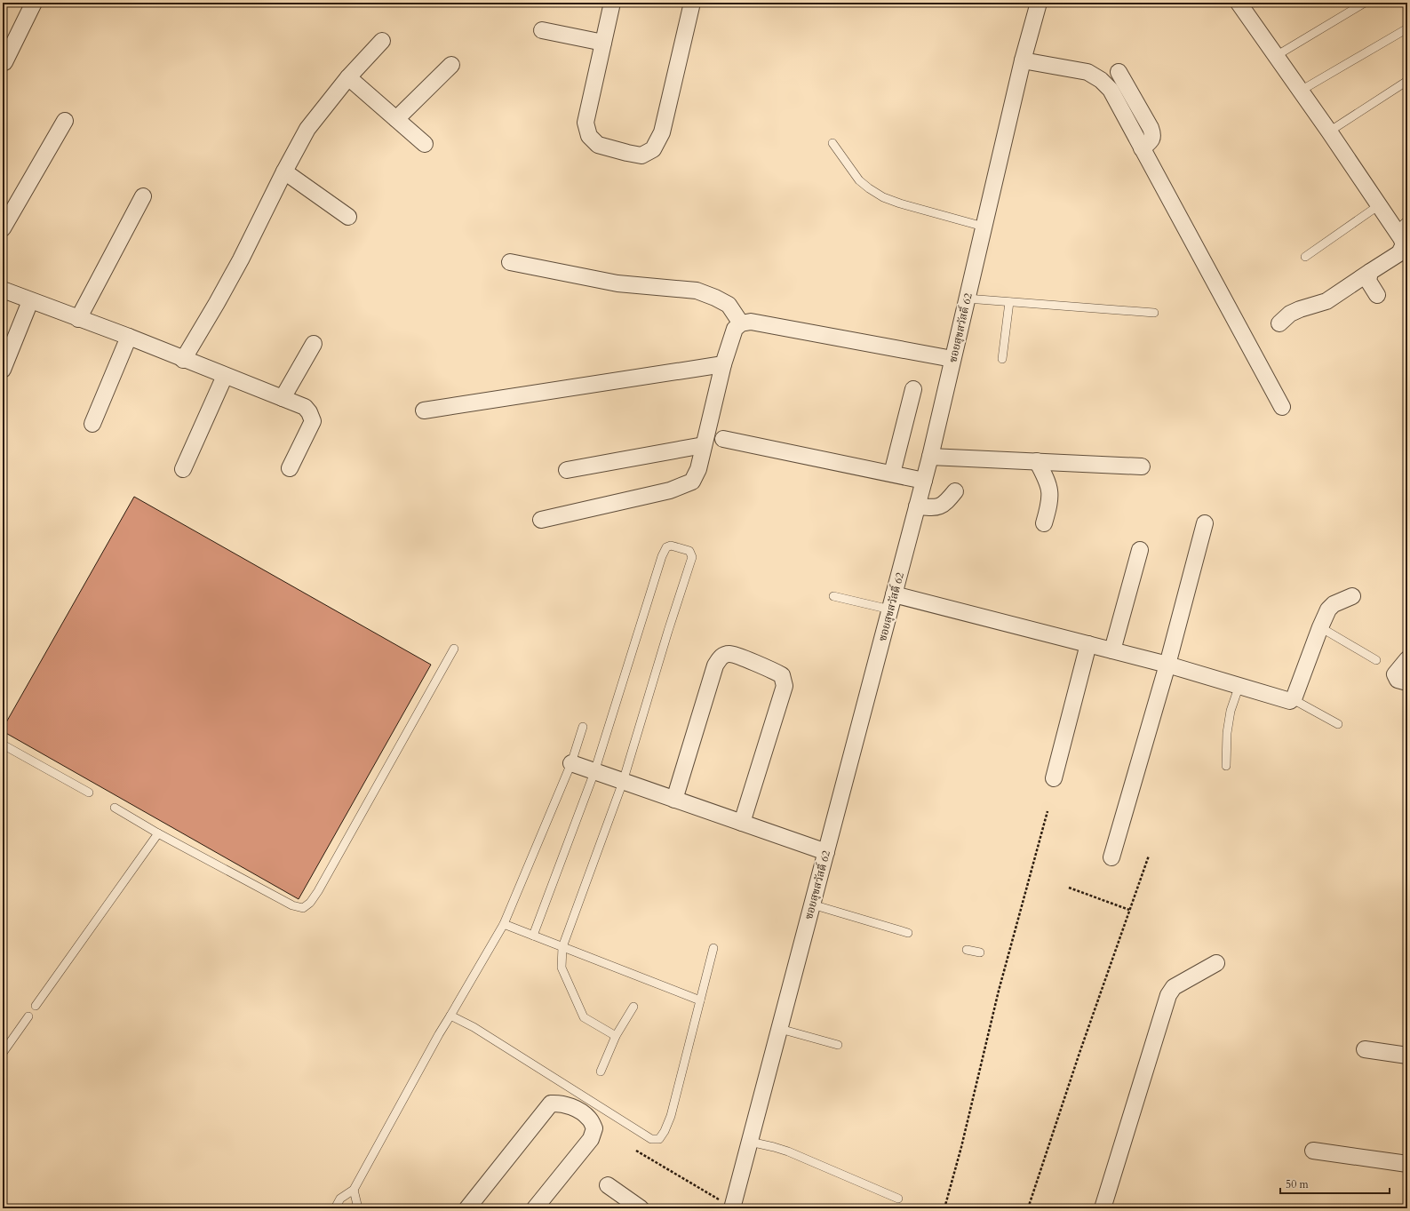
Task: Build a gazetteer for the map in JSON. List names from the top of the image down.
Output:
{
  "streets": {
    "street": ["ซอยสุขสวัสดิ์ 62"]
  },
  "scale_bar": "50 m"
}
